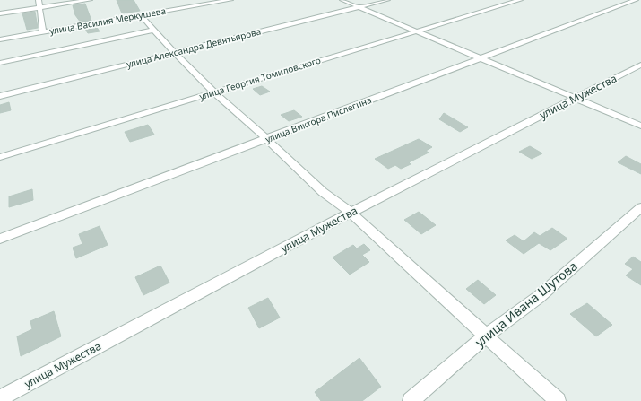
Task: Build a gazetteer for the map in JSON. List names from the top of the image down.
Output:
{
  "streets": {
    "street": [
      "улица Василия Меркушева",
      "улица Александра Девятьярова",
      "улица Георгия Томиловского",
      "улица Мужества",
      "улица Виктора Пислегина",
      "улица Ивана Шутова"
    ]
  }
}
